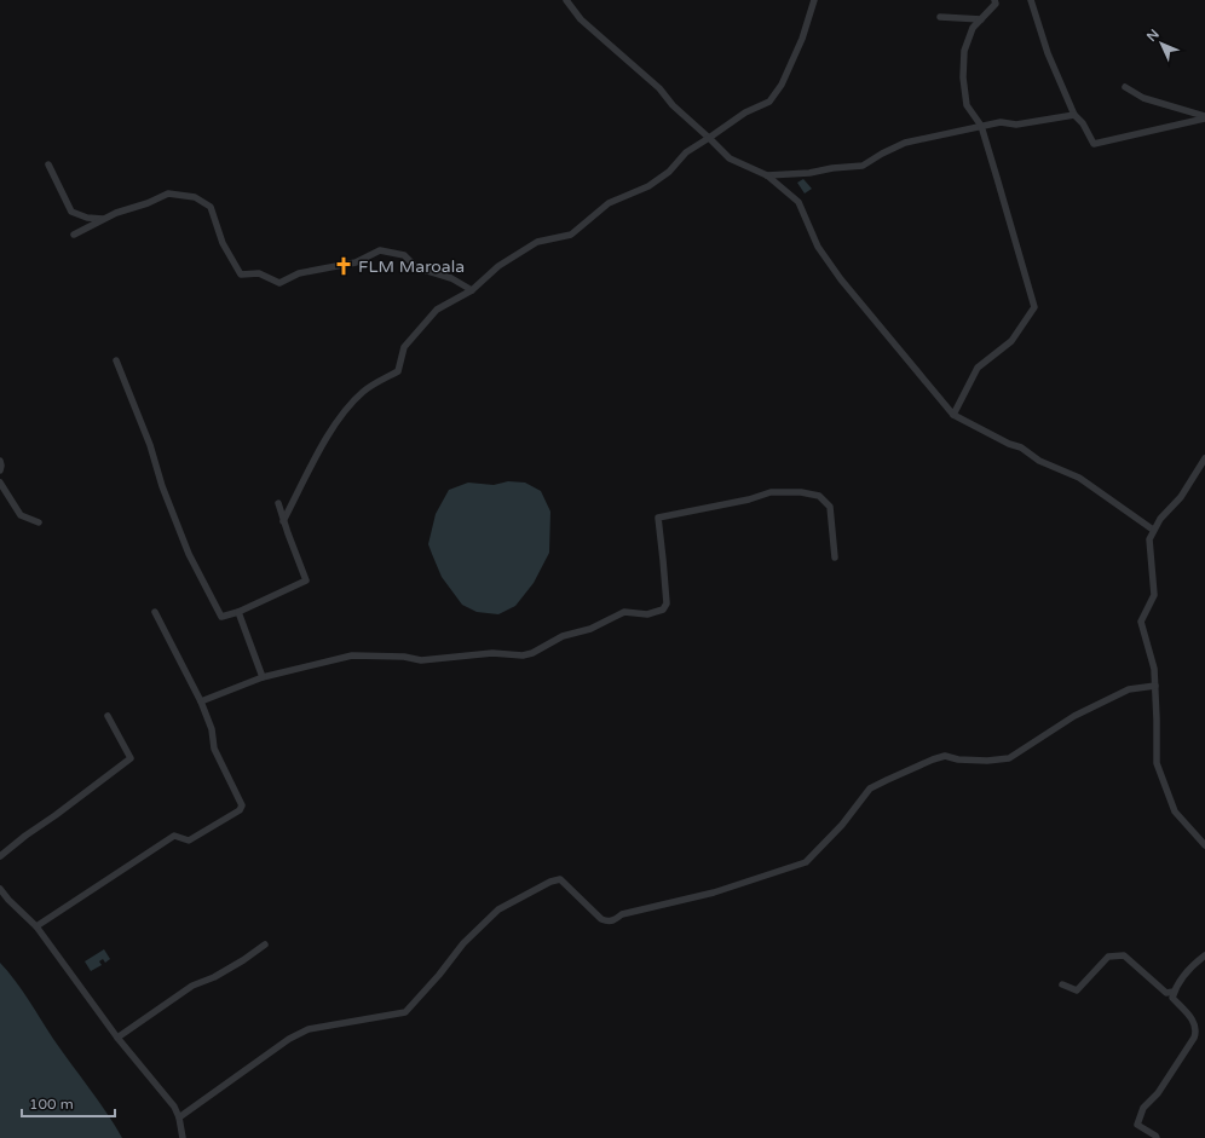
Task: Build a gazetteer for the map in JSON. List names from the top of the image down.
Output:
{
  "places": {
    "church": ["FLM Maroala"]
  },
  "scale_bar": "100 m",
  "north": "top left"
}
